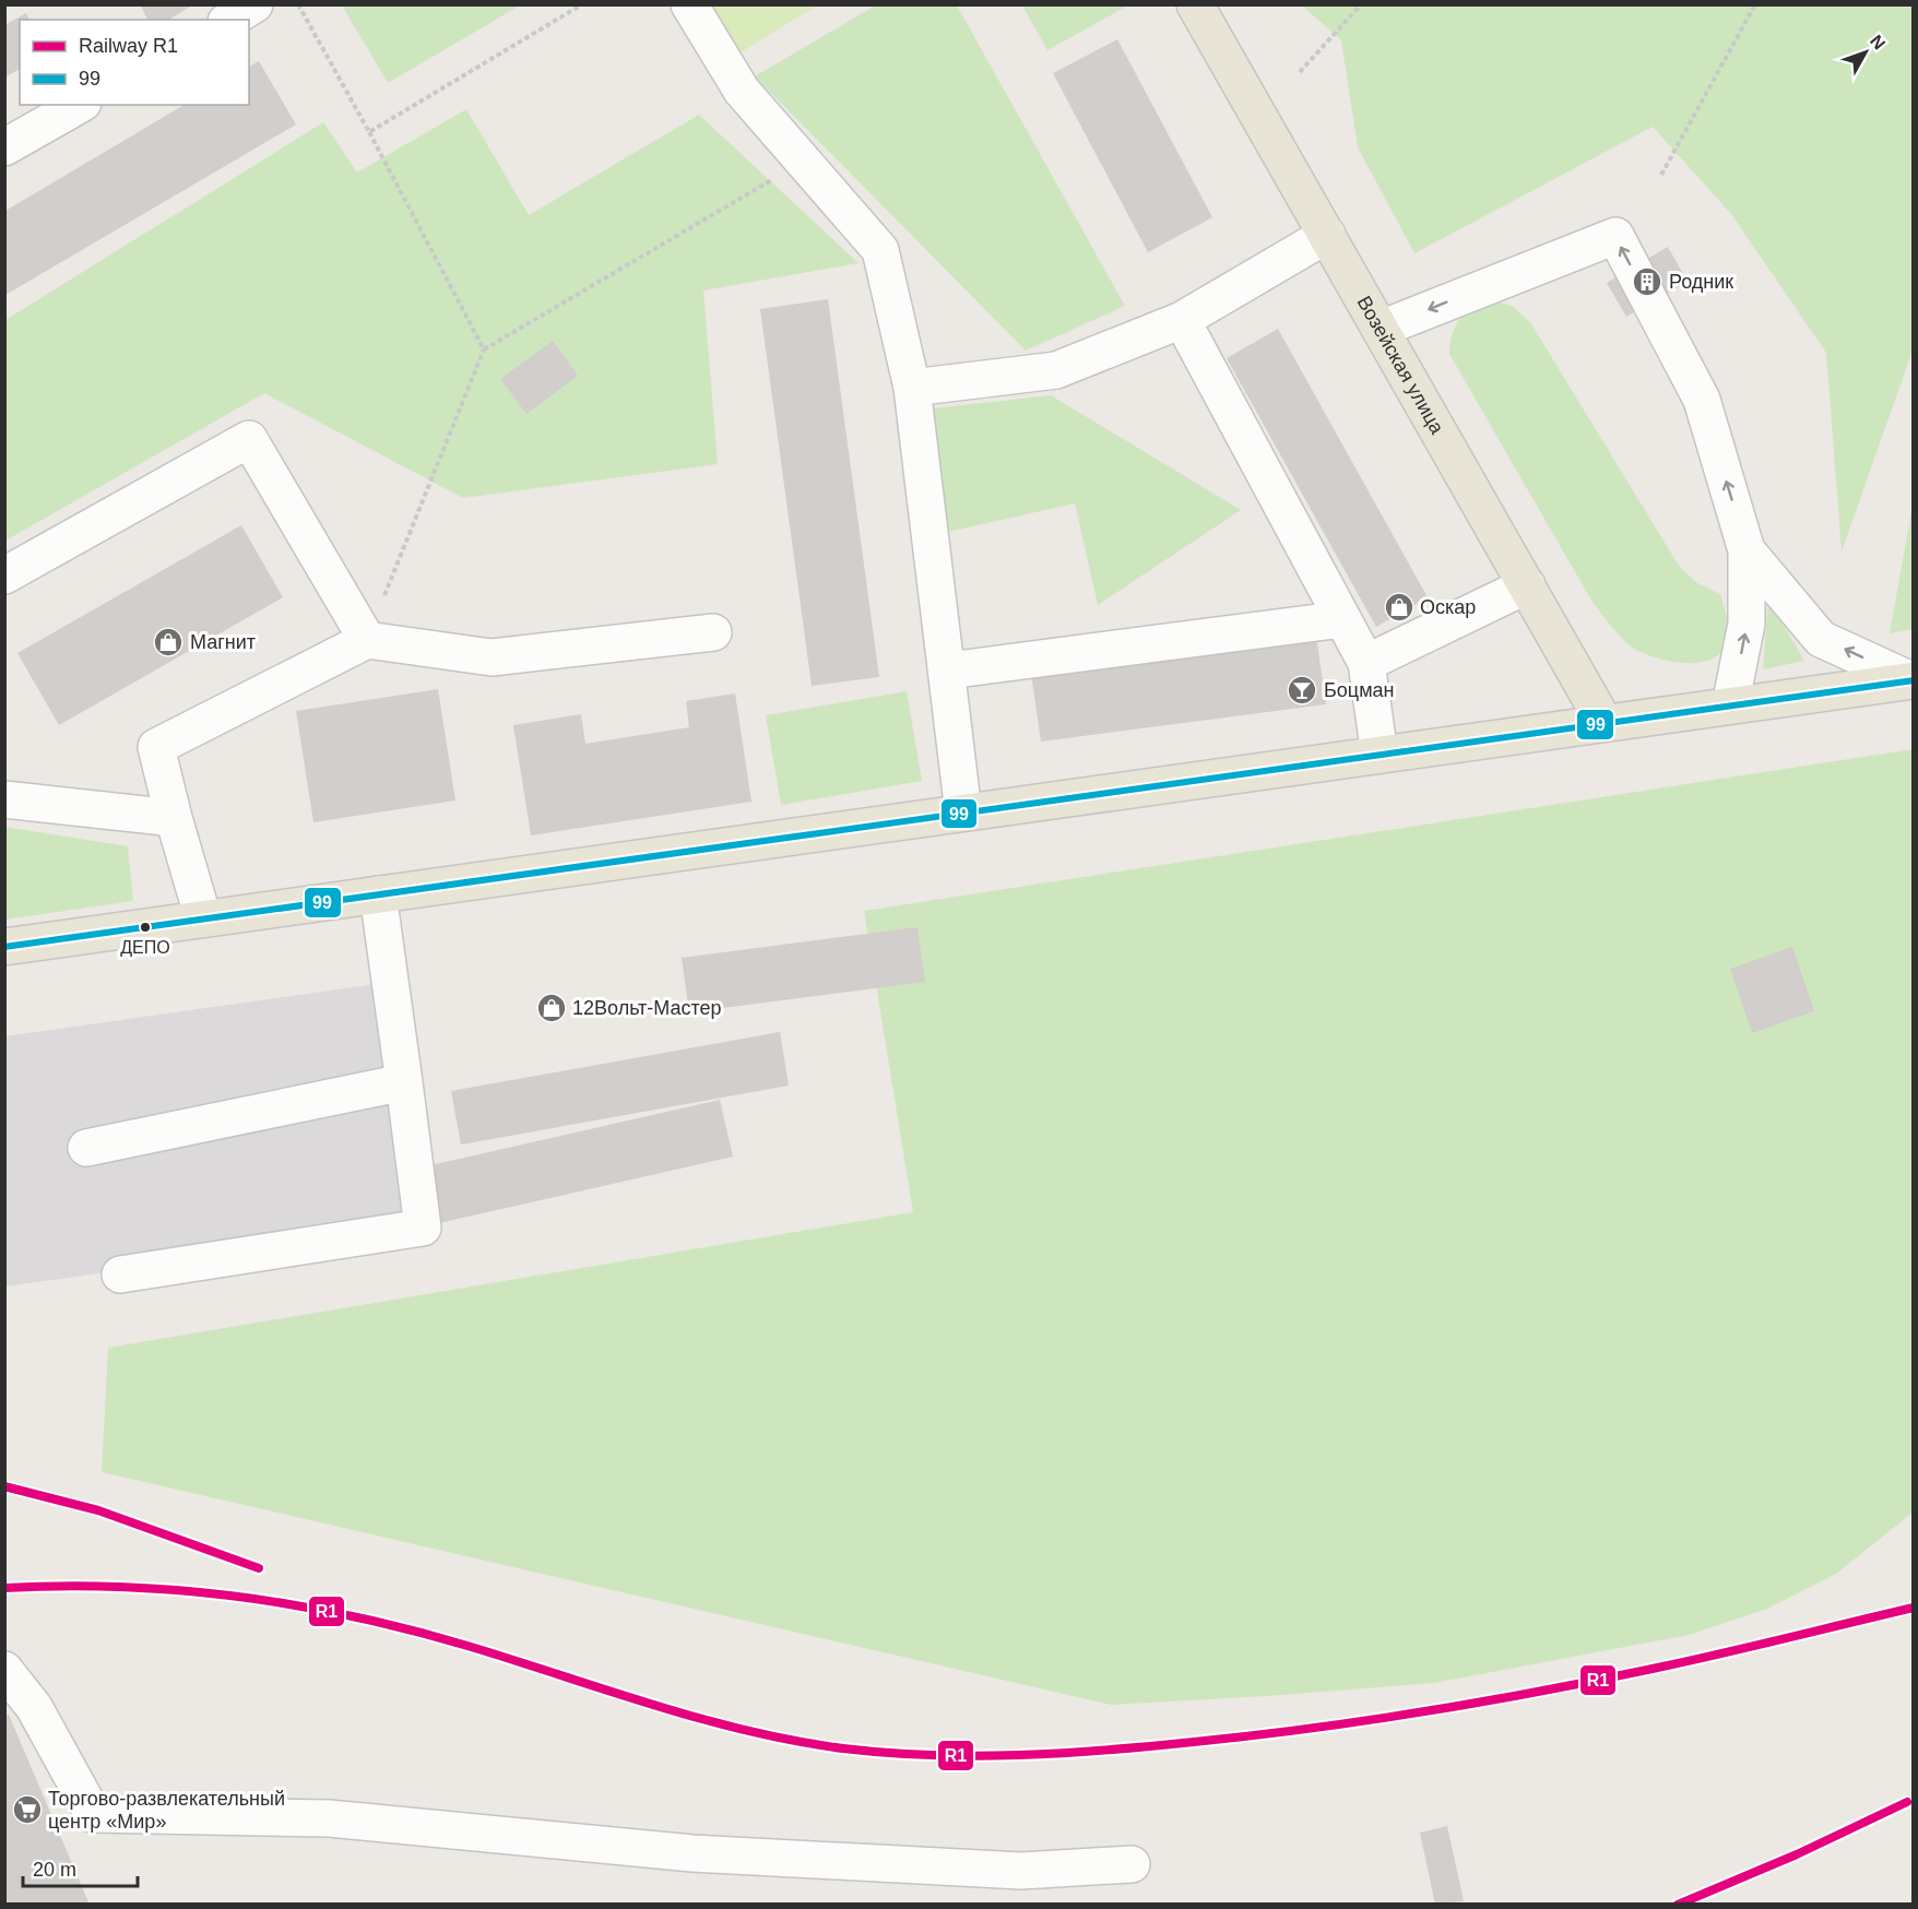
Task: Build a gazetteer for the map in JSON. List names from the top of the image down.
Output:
{
  "streets": {
    "main road": ["Возейская улица"]
  },
  "places": {
    "building": ["Родник"],
    "shop": ["Оскар", "Магнит", "12Вольт-Мастер"],
    "bar": ["Боцман"],
    "other": ["ДЕПО"],
    "supermarket": ["Торгово-развлекательный центр «Мир»"]
  },
  "lines": ["transit line 99", "rail line R1"],
  "legend": ["Railway R1", "99"],
  "scale_bar": "20 m",
  "north": "top right"
}
